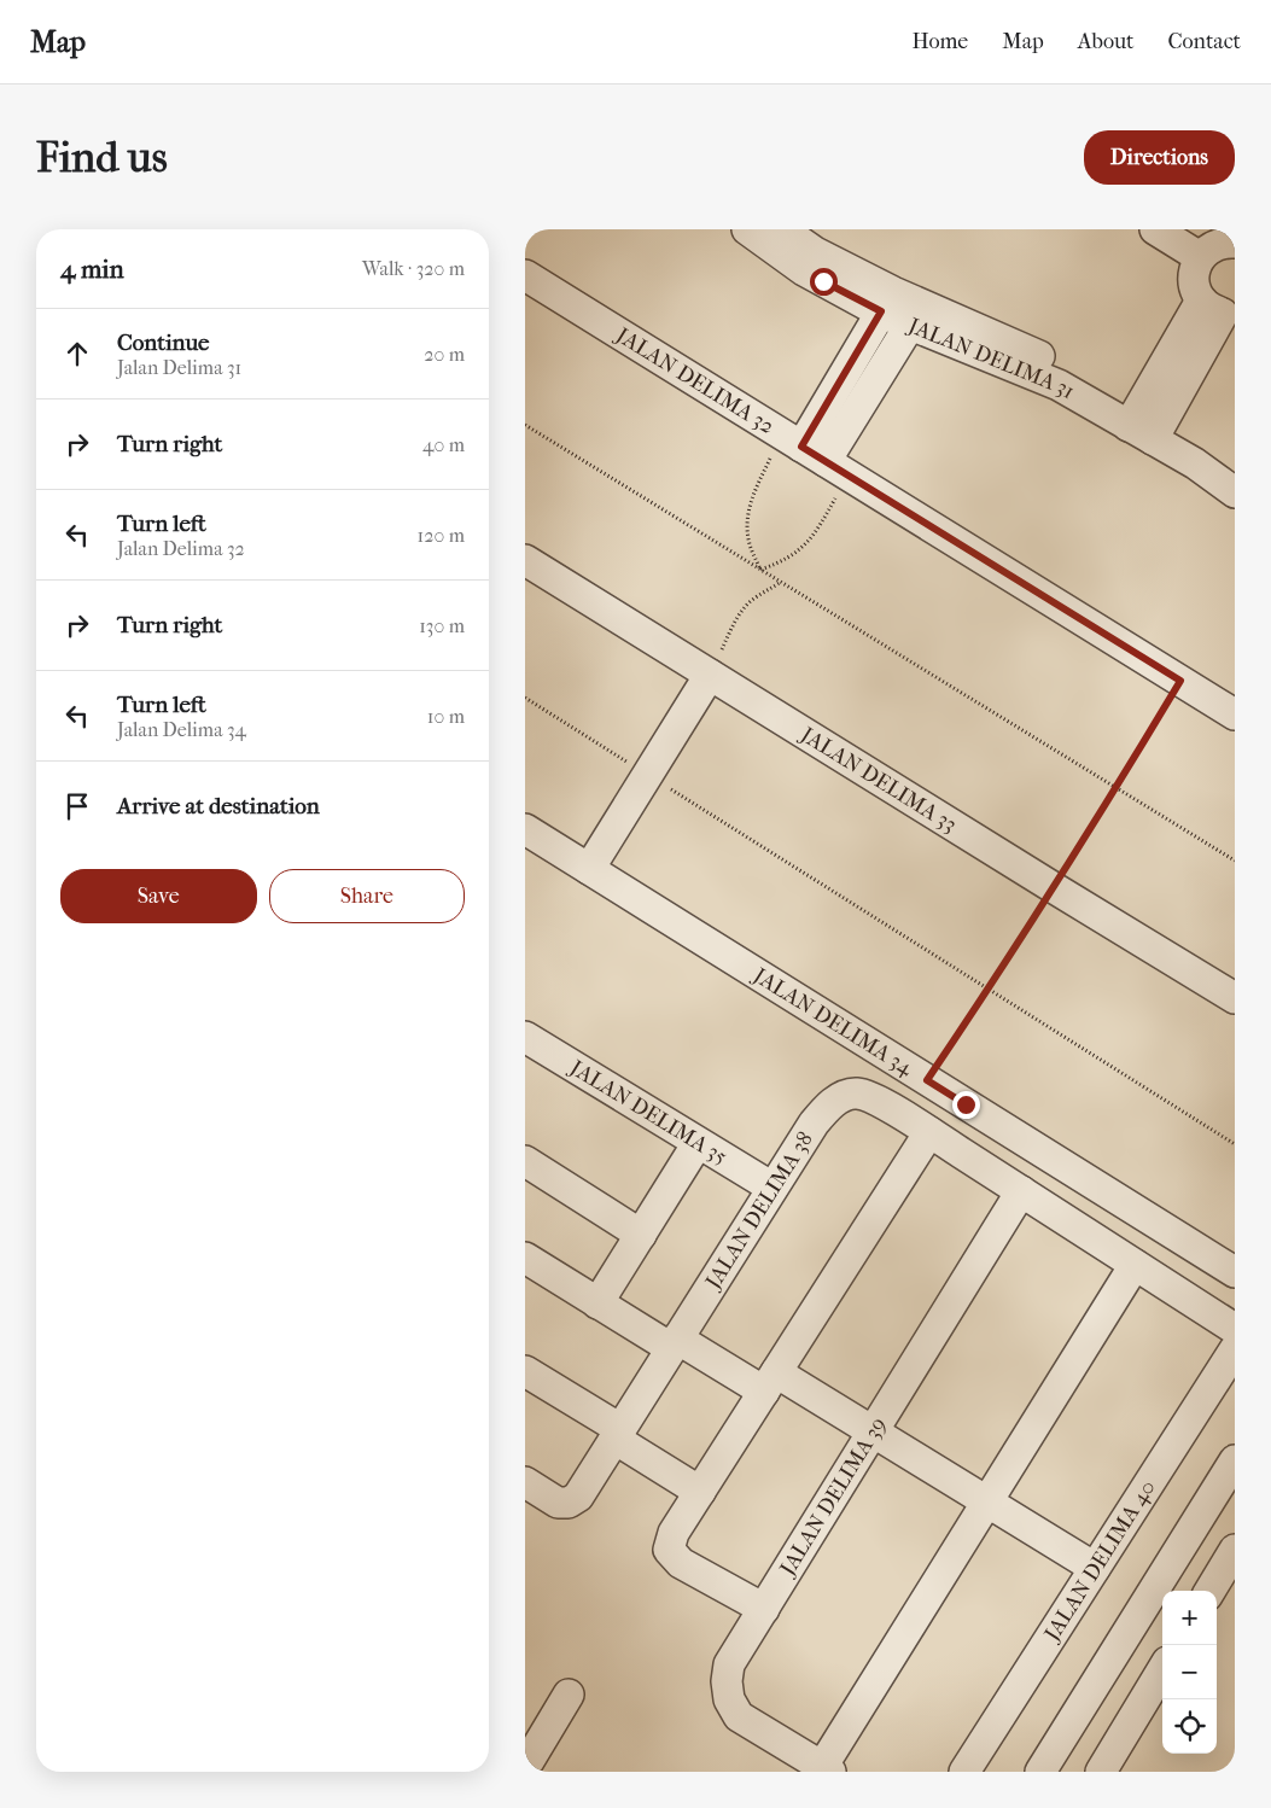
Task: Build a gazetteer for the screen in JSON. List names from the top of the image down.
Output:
{
  "streets": {
    "street": [
      "JALAN DELIMA 31",
      "JALAN DELIMA 32",
      "JALAN DELIMA 33",
      "JALAN DELIMA 34",
      "JALAN DELIMA 35",
      "JALAN DELIMA 38",
      "JALAN DELIMA 39",
      "JALAN DELIMA 40"
    ]
  },
  "crossings": [
    ["JALAN DELIMA 35", "JALAN DELIMA 38"],
    ["JALAN DELIMA 38", "JALAN DELIMA 39"]
  ],
  "page": {
    "header": "Map",
    "nav": [
      "Home",
      "Map",
      "About",
      "Contact"
    ],
    "buttons": [
      "Directions",
      ["Save", "Share"]
    ],
    "title": "Find us",
    "heading": ["4 min", "Walk · 320 m"],
    "list": [
      ["Continue", "Jalan Delima 31", "20 m"],
      ["Turn right", "40 m"],
      ["Turn left", "Jalan Delima 32", "120 m"],
      ["Turn right", "130 m"],
      ["Turn left", "Jalan Delima 34", "10 m"],
      "Arrive at destination"
    ],
    "map_buttons": ["+", "−"]
  }
}
